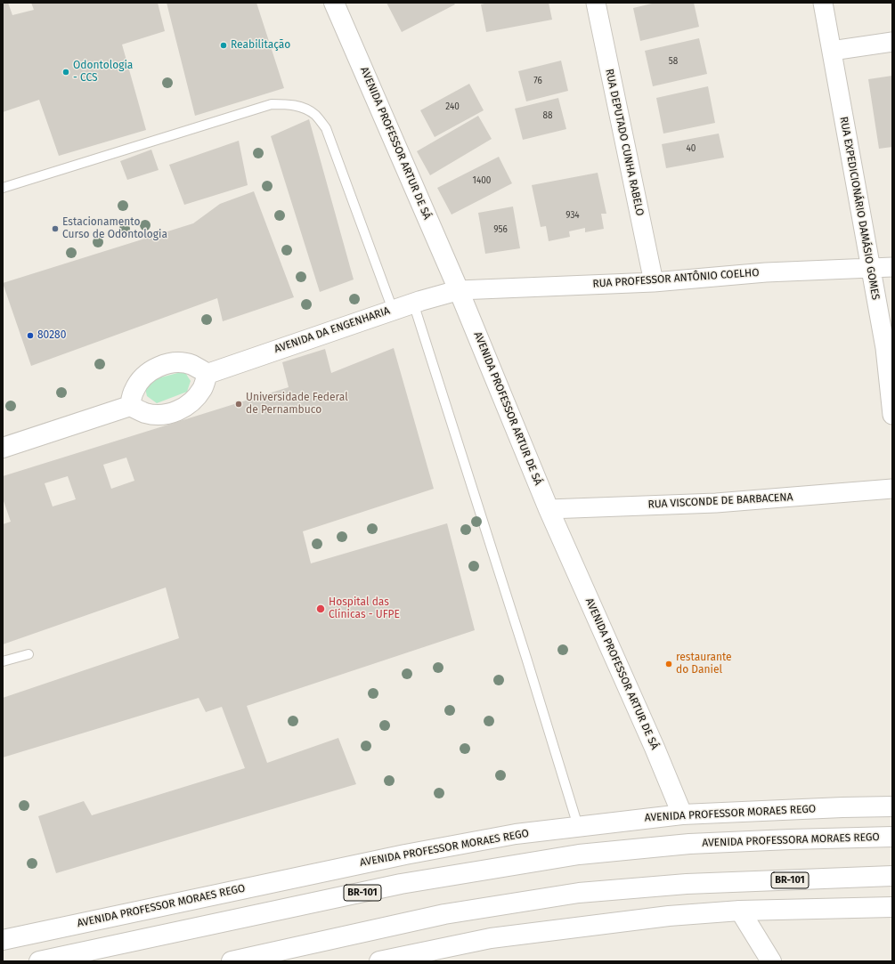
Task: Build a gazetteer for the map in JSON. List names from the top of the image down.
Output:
{
  "streets": {
    "main road": [
      "AVENIDA PROFESSOR ARTUR DE SÁ",
      "AVENIDA DA ENGENHARIA",
      "AVENIDA PROFESSOR MORAES REGO",
      "AVENIDA PROFESSORA MORAES REGO",
      "BR-101"
    ],
    "street": [
      "RUA DEPUTADO CUNHA RABELO",
      "RUA EXPEDICIONÁRIO DAMÁSIO GOMES",
      "RUA PROFESSOR ANTÔNIO COELHO",
      "RUA VISCONDE DE BARBACENA"
    ]
  },
  "crossings": [
    ["RUA DEPUTADO CUNHA RABELO", "RUA PROFESSOR ANTÔNIO COELHO"],
    ["AVENIDA PROFESSOR ARTUR DE SÁ", "RUA PROFESSOR ANTÔNIO COELHO"],
    ["AVENIDA PROFESSOR ARTUR DE SÁ", "AVENIDA DA ENGENHARIA"],
    ["AVENIDA PROFESSOR ARTUR DE SÁ", "RUA VISCONDE DE BARBACENA"],
    ["AVENIDA PROFESSOR ARTUR DE SÁ", "AVENIDA PROFESSOR MORAES REGO"],
    ["RUA EXPEDICIONÁRIO DAMÁSIO GOMES", "RUA PROFESSOR ANTÔNIO COELHO"],
    ["RUA PROFESSOR ANTÔNIO COELHO", "AVENIDA DA ENGENHARIA"]
  ],
  "places": [
    "Reabilitação",
    "Odontologia - CCS",
    "Estacionamento Curso de Odontologia",
    "80280",
    "Universidade Federal de Pernambuco",
    "Hospital das Clínicas - UFPE",
    "restaurante do Daniel"
  ],
  "house_numbers": [
    "58",
    "76",
    "240",
    "88",
    "40",
    "1400",
    "934",
    "956"
  ]
}
